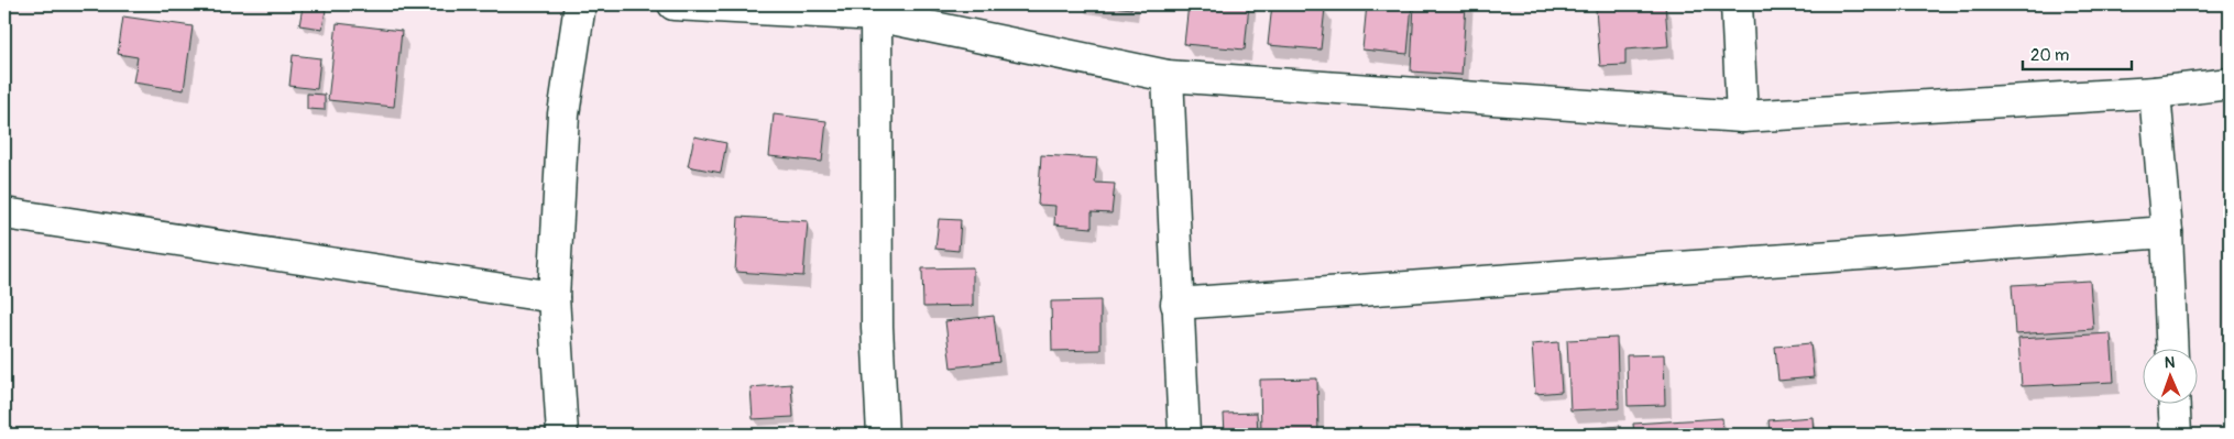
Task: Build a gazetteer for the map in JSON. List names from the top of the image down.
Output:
{
  "scale_bar": "20 m",
  "north": "top"
}
